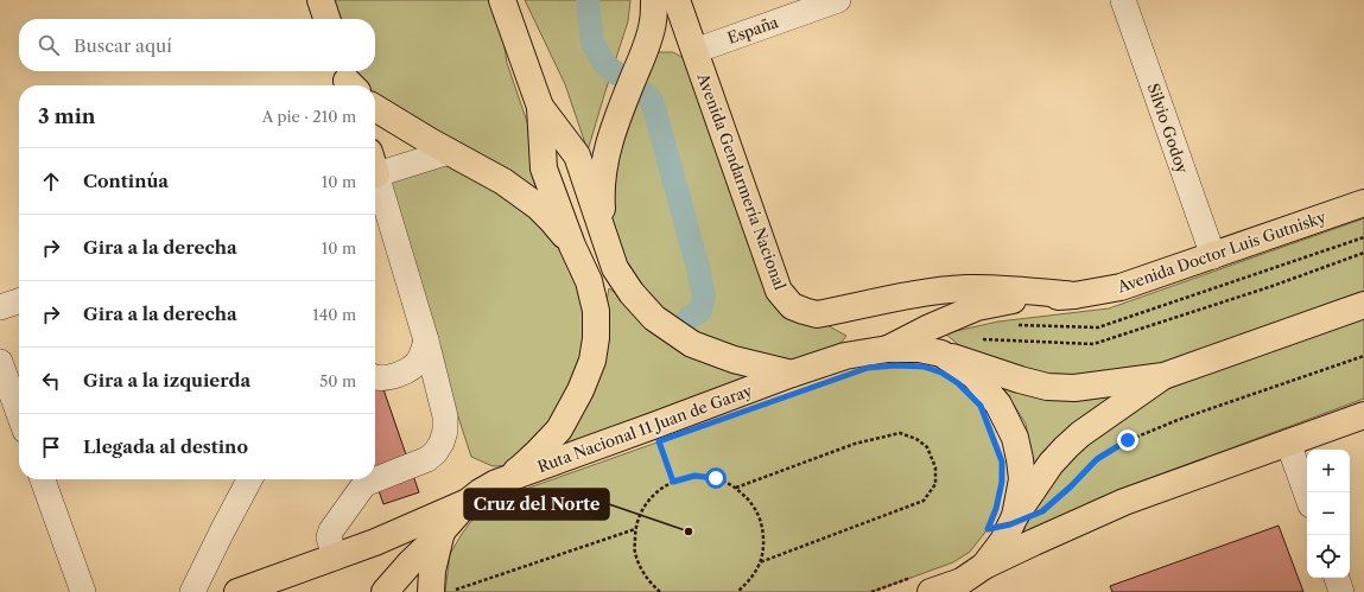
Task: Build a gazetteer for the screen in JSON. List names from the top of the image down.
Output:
{
  "streets": {
    "main road": ["Avenida Gendarmería Nacional", "Avenida Doctor Luis Gutnisky", "Ruta Nacional 11 Juan de Garay"],
    "street": ["España", "Silvio Godoy"]
  },
  "crossings": [
    ["España", "Avenida Gendarmería Nacional"],
    ["Silvio Godoy", "Avenida Doctor Luis Gutnisky"],
    ["Avenida Gendarmería Nacional", "Avenida Doctor Luis Gutnisky"],
    ["Avenida Doctor Luis Gutnisky", "Ruta Nacional 11 Juan de Garay"]
  ],
  "places": ["Cruz del Norte"],
  "page": {
    "search": "Buscar aquí",
    "heading": ["3 min", "A pie · 210 m"],
    "list": [
      ["Continúa", "10 m"],
      ["Gira a la derecha", "10 m"],
      ["Gira a la derecha", "140 m"],
      ["Gira a la izquierda", "50 m"],
      "Llegada al destino"
    ],
    "map_buttons": ["+", "−"]
  }
}
